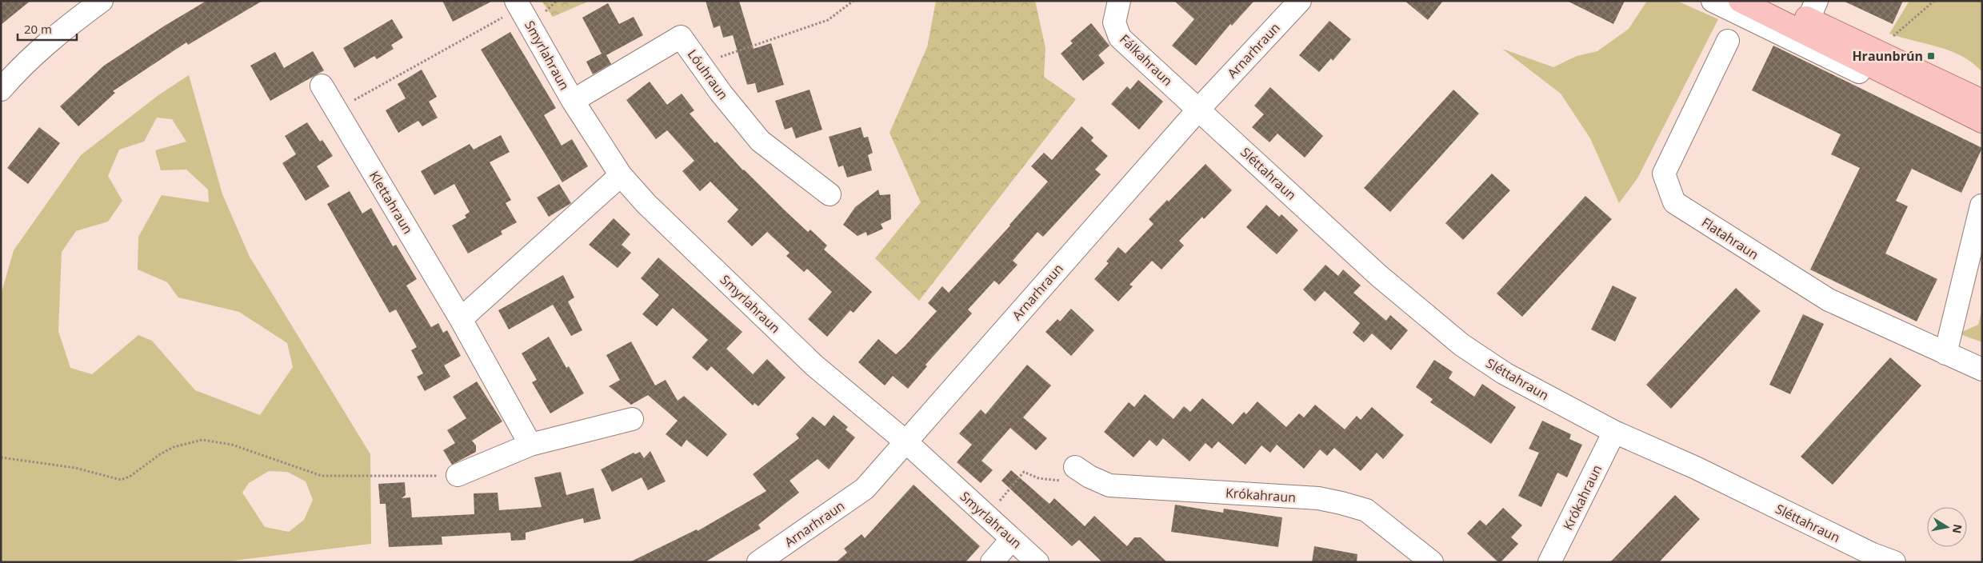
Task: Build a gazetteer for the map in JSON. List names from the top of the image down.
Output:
{
  "streets": {
    "street": [
      "Arnarhraun",
      "Smyrlahraun",
      "Fálkahraun",
      "Lóuhraun",
      "Sléttahraun",
      "Klettahraun",
      "Flatahraun",
      "Krókahraun"
    ]
  },
  "crossings": [
    ["Arnarhraun", "Smyrlahraun"],
    ["Arnarhraun", "Fálkahraun"],
    ["Arnarhraun", "Sléttahraun"],
    ["Smyrlahraun", "Lóuhraun"],
    ["Fálkahraun", "Sléttahraun"],
    ["Sléttahraun", "Krókahraun"]
  ],
  "places": {
    "transit": ["Hraunbrún"]
  },
  "scale_bar": "20 m",
  "north": "right"
}
